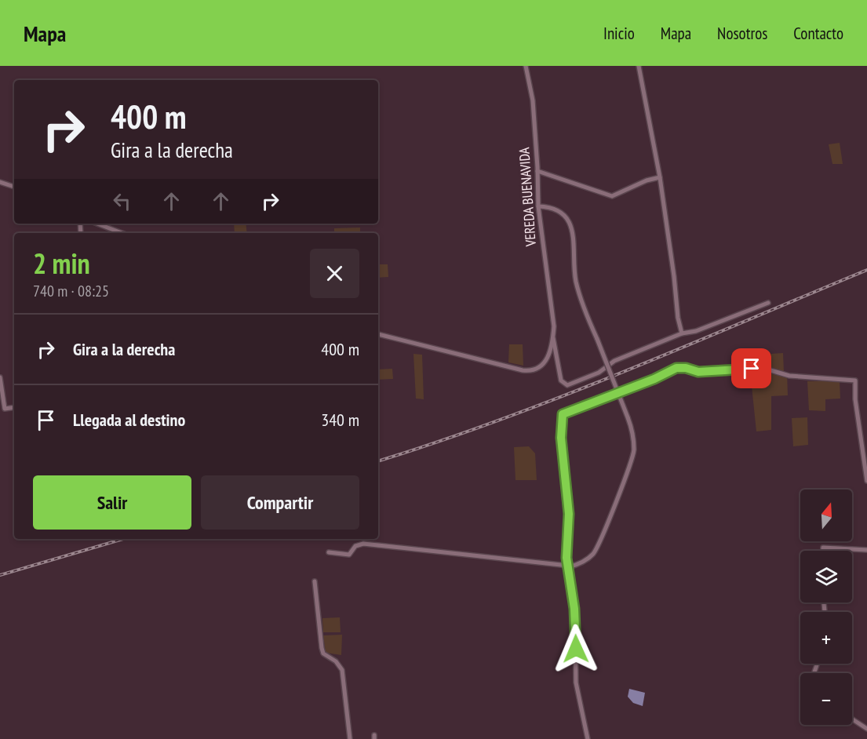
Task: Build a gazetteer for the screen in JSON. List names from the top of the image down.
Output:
{
  "streets": {
    "street": ["VEREDA BUENAVIDA"]
  },
  "north": "top",
  "page": {
    "header": "Mapa",
    "nav": [
      "Inicio",
      "Mapa",
      "Nosotros",
      "Contacto"
    ],
    "turn": ["400 m", "Gira a la derecha"],
    "heading": ["2 min", "740 m · 08:25"],
    "list": [
      {
        "name": "Gira a la derecha",
        "value": "400 m"
      },
      {
        "name": "Llegada al destino",
        "value": "340 m"
      }
    ],
    "buttons": ["Salir", "Compartir"],
    "map_buttons": ["+", "−"]
  }
}
